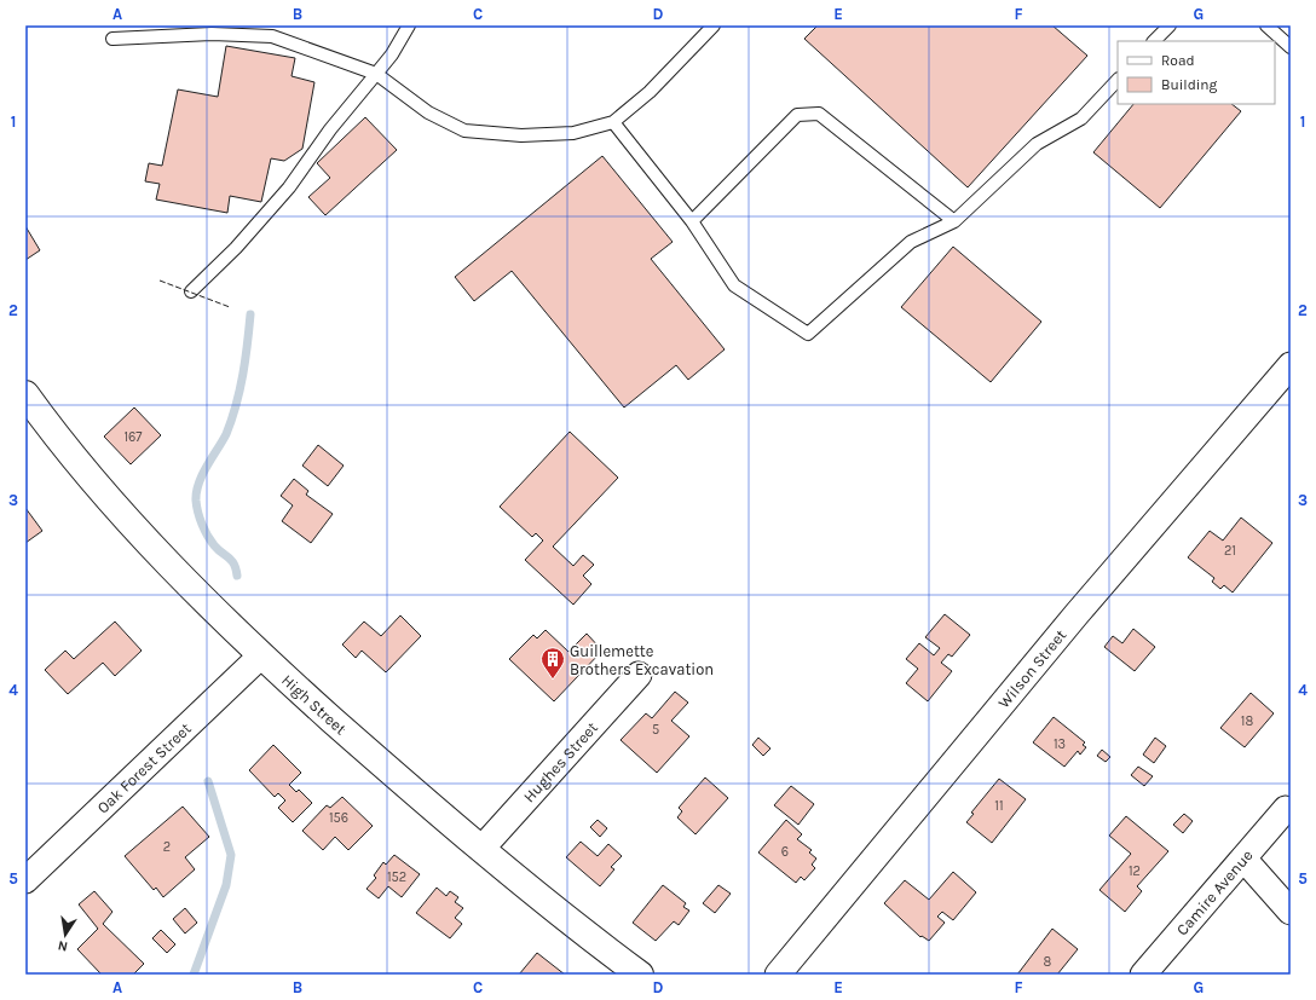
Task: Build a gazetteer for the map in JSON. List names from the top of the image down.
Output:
{
  "streets": {
    "street": [
      "Wilson Street",
      "High Street",
      "Hughes Street",
      "Oak Forest Street",
      "Camire Avenue"
    ]
  },
  "crossings": [
    ["High Street", "Hughes Street"],
    ["High Street", "Oak Forest Street"]
  ],
  "places": {
    "building": ["Guillemette Brothers Excavation"]
  },
  "house_numbers": [
    "167",
    "21",
    "18",
    "5",
    "13",
    "11",
    "156",
    "2",
    "6",
    "12",
    "152",
    "8"
  ],
  "legend": ["Road", "Building"],
  "north": "bottom",
  "grid": {
    "columns": [
      "A",
      "B",
      "C",
      "D",
      "E",
      "F",
      "G"
    ],
    "rows": [
      "1",
      "2",
      "3",
      "4",
      "5"
    ]
  }
}
